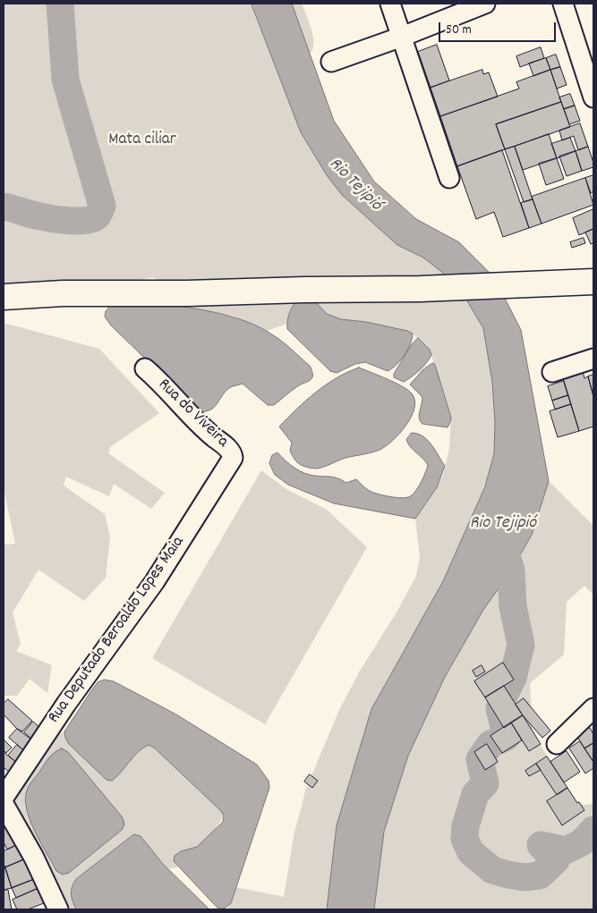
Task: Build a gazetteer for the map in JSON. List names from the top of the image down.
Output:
{
  "streets": {
    "street": ["Rua do Viveira", "Rua Deputado Beroaldo Lopes Maia"]
  },
  "crossings": [
    ["Rua do Viveira", "Rua Deputado Beroaldo Lopes Maia"]
  ],
  "water": ["Rio Tejipió"],
  "parks": ["Mata ciliar"],
  "scale_bar": "50 m"
}
